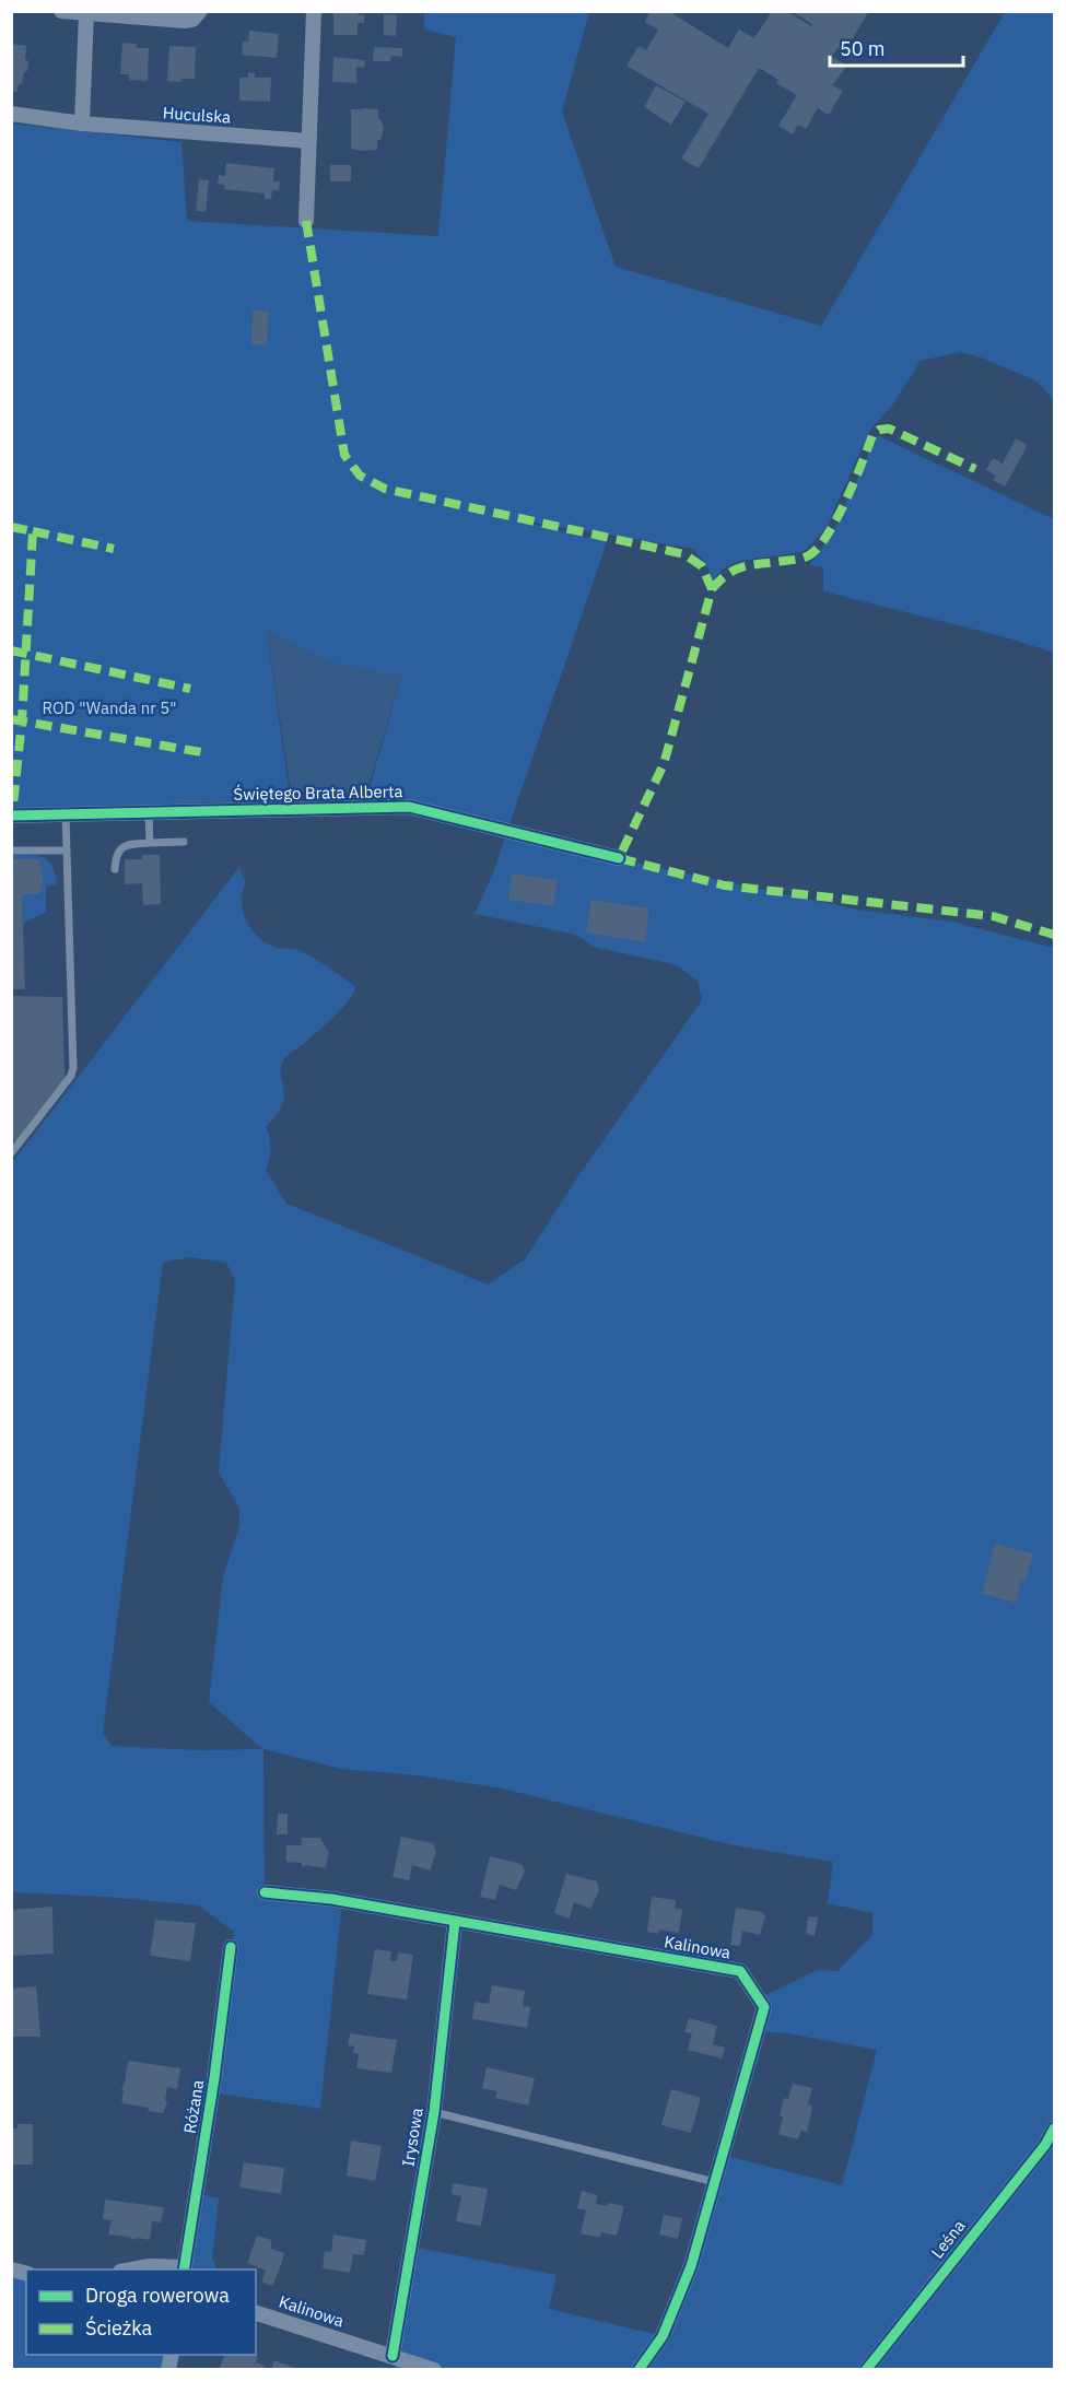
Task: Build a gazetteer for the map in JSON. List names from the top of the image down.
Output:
{
  "streets": {
    "street": [
      "Huculska",
      "Świętego Brata Alberta",
      "Kalinowa",
      "Różana",
      "Irysowa",
      "Leśna"
    ]
  },
  "crossings": [
    ["Kalinowa", "Irysowa"]
  ],
  "parks": ["ROD \"Wanda nr 5\""],
  "legend": ["Droga rowerowa", "Ścieżka"],
  "scale_bar": "50 m"
}
